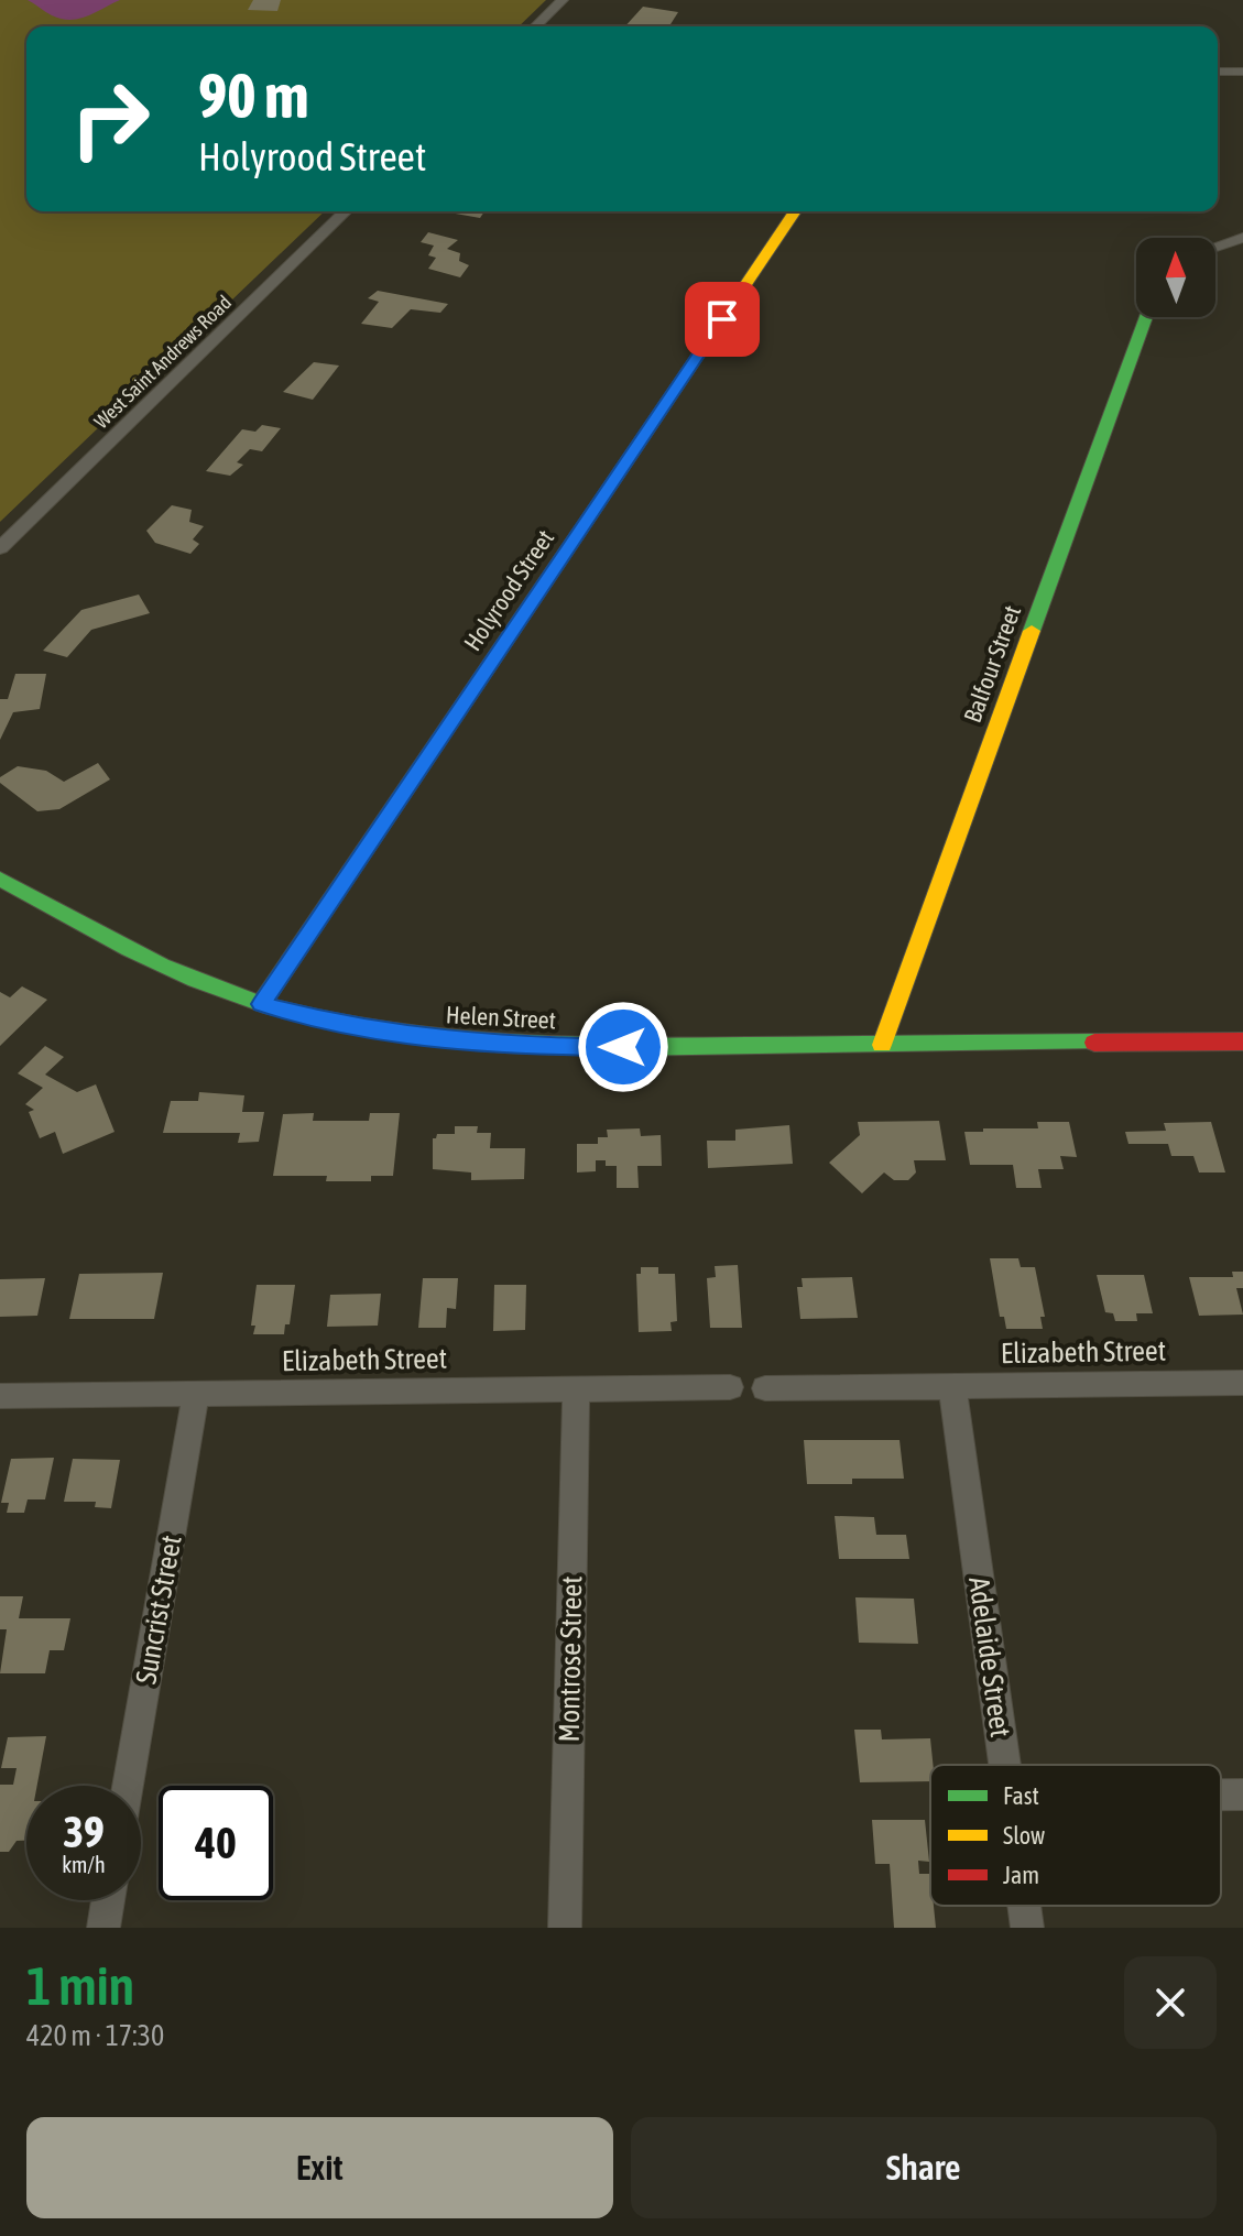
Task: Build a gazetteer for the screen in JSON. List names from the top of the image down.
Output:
{
  "streets": {
    "street": [
      "West Saint Andrews Road",
      "Holyrood Street",
      "Balfour Street",
      "Helen Street",
      "Elizabeth Street",
      "Suncrist Street",
      "Adelaide Street",
      "Montrose Street"
    ]
  },
  "crossings": [
    ["Holyrood Street", "Helen Street"],
    ["Balfour Street", "Helen Street"],
    ["Elizabeth Street", "Suncrist Street"],
    ["Elizabeth Street", "Adelaide Street"],
    ["Elizabeth Street", "Montrose Street"]
  ],
  "legend": ["Fast", "Slow", "Jam"],
  "north": "top",
  "page": {
    "turn": ["90 m", "Holyrood Street"],
    "speed": "39 km/h",
    "limit": "40",
    "heading": ["1 min", "420 m · 17:30"],
    "buttons": ["Exit", "Share"]
  }
}
